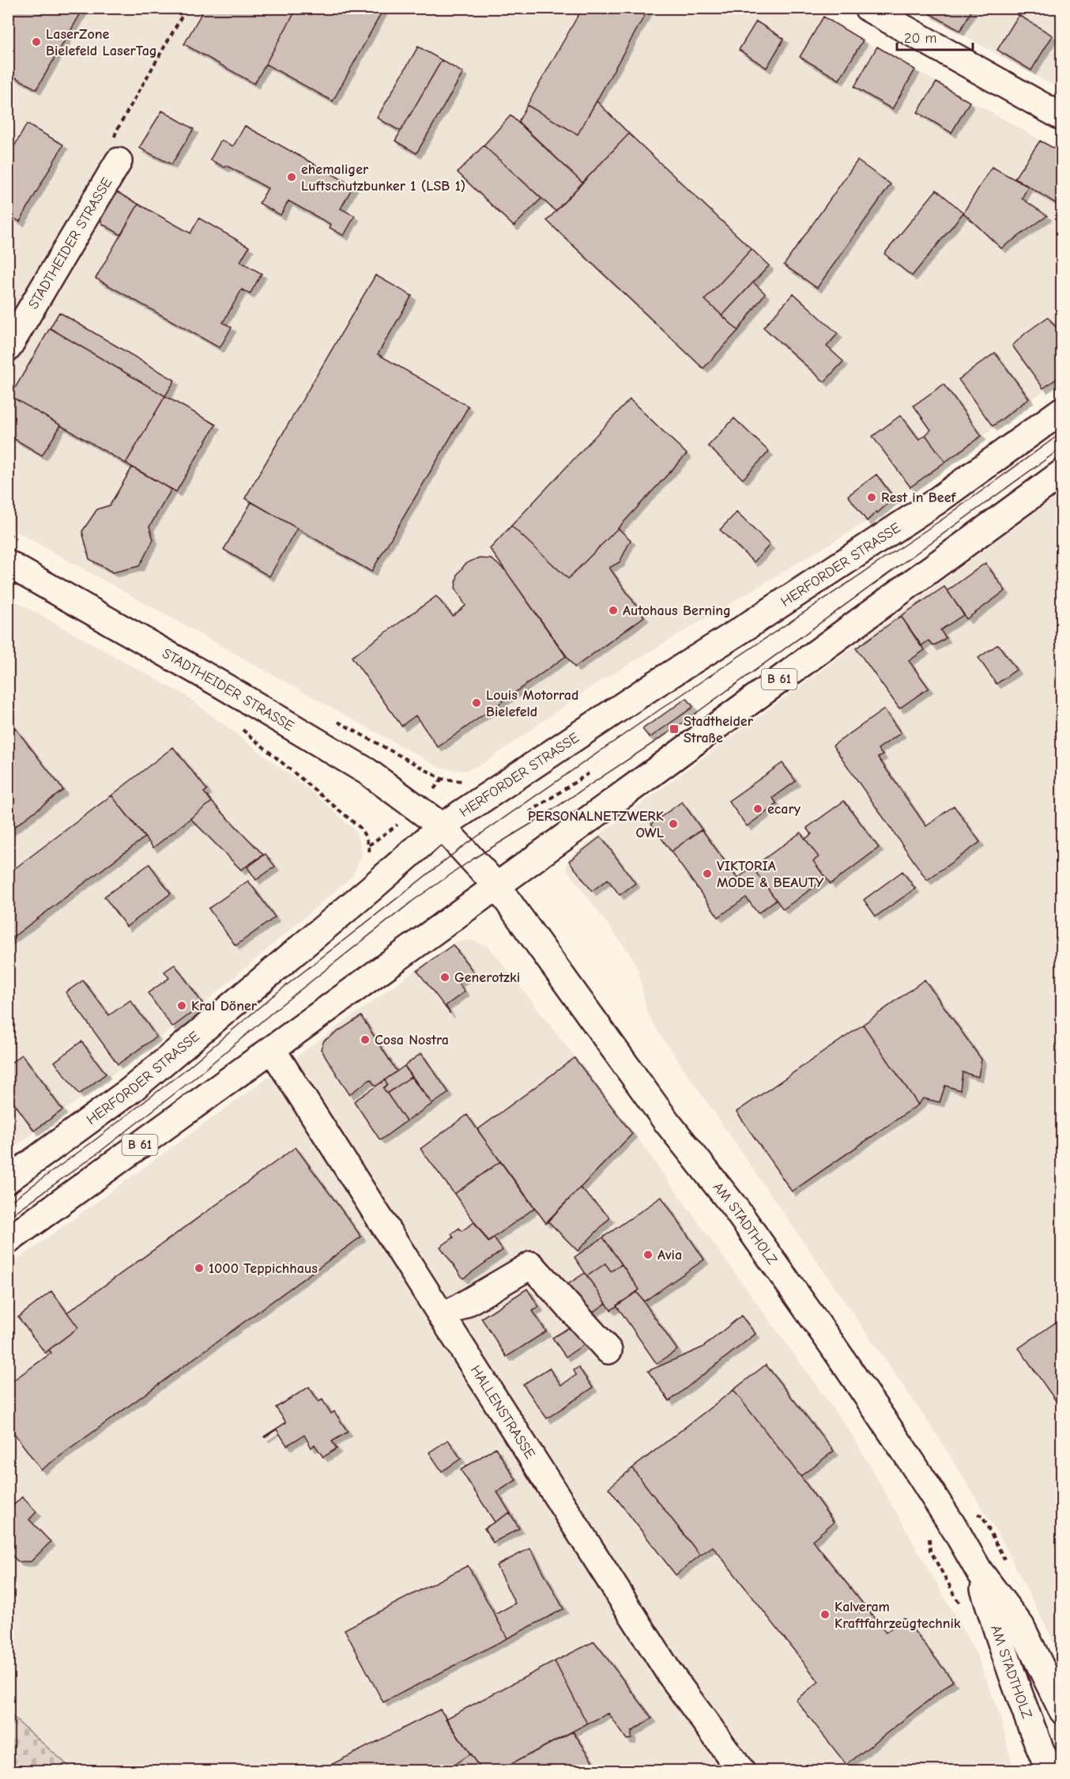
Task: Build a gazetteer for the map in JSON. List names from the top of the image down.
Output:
{
  "streets": {
    "street": [
      "STADTHEIDER STRASSE",
      "HERFORDER STRASSE",
      "B 61",
      "AM STADTHOLZ",
      "HALLENSTRASSE"
    ]
  },
  "crossings": [
    ["STADTHEIDER STRASSE", "HERFORDER STRASSE"],
    ["STADTHEIDER STRASSE", "B 61"],
    ["STADTHEIDER STRASSE", "AM STADTHOLZ"],
    ["B 61", "AM STADTHOLZ"],
    ["B 61", "HALLENSTRASSE"]
  ],
  "places": {
    "other": [
      "LaserZone Bielefeld LaserTag",
      "ehemaliger Luftschutzbunker 1 (LSB 1)",
      "Rest in Beef",
      "Autohaus Berning",
      "Louis Motorrad Bielefeld",
      "ecary",
      "PERSONALNETZWERK OWL",
      "VIKTORIA MODE & BEAUTY",
      "Generotzki",
      "Kral Döner",
      "Cosa Nostra",
      "Avia",
      "1000 Teppichhaus",
      "Kalveram Kraftfahrzeugtechnik"
    ],
    "transit": ["Stadtheider Straße"]
  },
  "scale_bar": "20 m"
}
